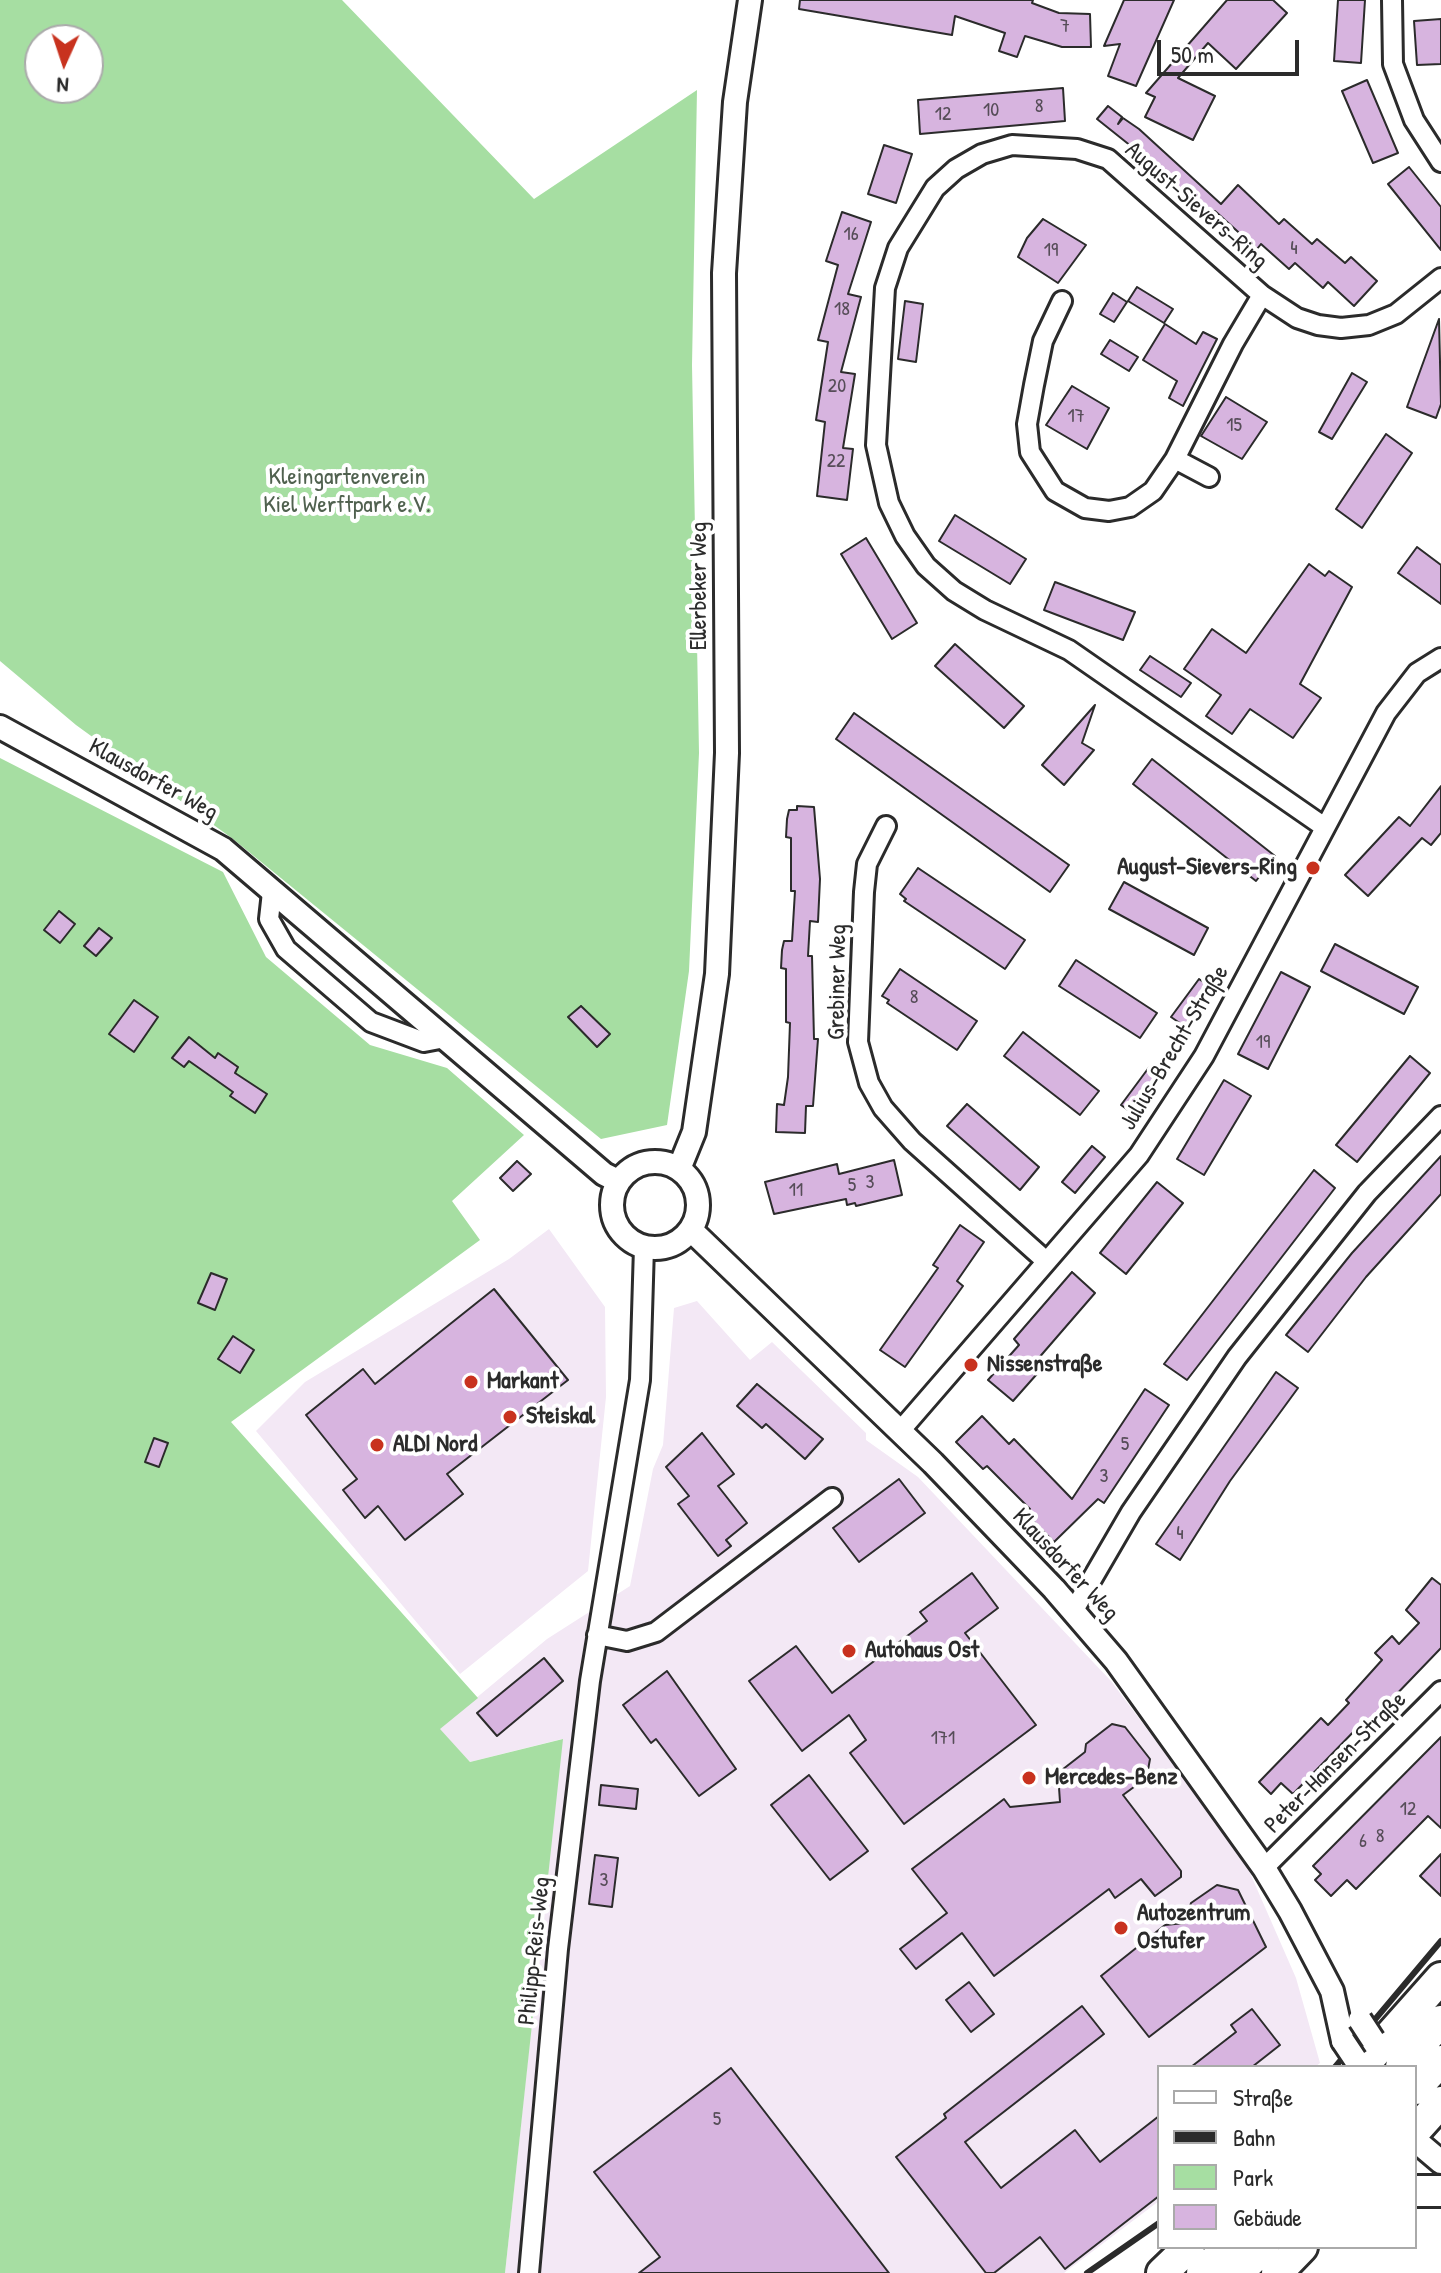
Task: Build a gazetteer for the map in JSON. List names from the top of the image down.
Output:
{
  "streets": {
    "street": [
      "August-Sievers-Ring",
      "Ellerbeker Weg",
      "Klausdorfer Weg",
      "Grebiner Weg",
      "Julius-Brecht-Straße",
      "Peter-Hansen-Straße",
      "Philipp-Reis-Weg"
    ]
  },
  "crossings": [
    ["August-Sievers-Ring", "Julius-Brecht-Straße"],
    ["Ellerbeker Weg", "Klausdorfer Weg"],
    ["Ellerbeker Weg", "Philipp-Reis-Weg"],
    ["Klausdorfer Weg", "Julius-Brecht-Straße"],
    ["Klausdorfer Weg", "Peter-Hansen-Straße"],
    ["Klausdorfer Weg", "Philipp-Reis-Weg"],
    ["Grebiner Weg", "Julius-Brecht-Straße"]
  ],
  "parks": ["Kleingartenverein Kiel Werftpark e.V."],
  "places": [
    "August-Sievers-Ring",
    "Nissenstraße",
    "Markant",
    "Steiskal",
    "ALDI Nord",
    "Autohaus Ost",
    "Mercedes-Benz",
    "Autozentrum Ostufer"
  ],
  "house_numbers": [
    "7",
    "8",
    "10",
    "12",
    "16",
    "4",
    "19",
    "18",
    "20",
    "17",
    "15",
    "22",
    "8",
    "19",
    "3",
    "5",
    "11",
    "5",
    "3",
    "4",
    "171",
    "12",
    "8",
    "6",
    "3",
    "5"
  ],
  "legend": [
    "Straße",
    "Bahn",
    "Park",
    "Gebäude"
  ],
  "scale_bar": "50 m",
  "north": "bottom"
}
